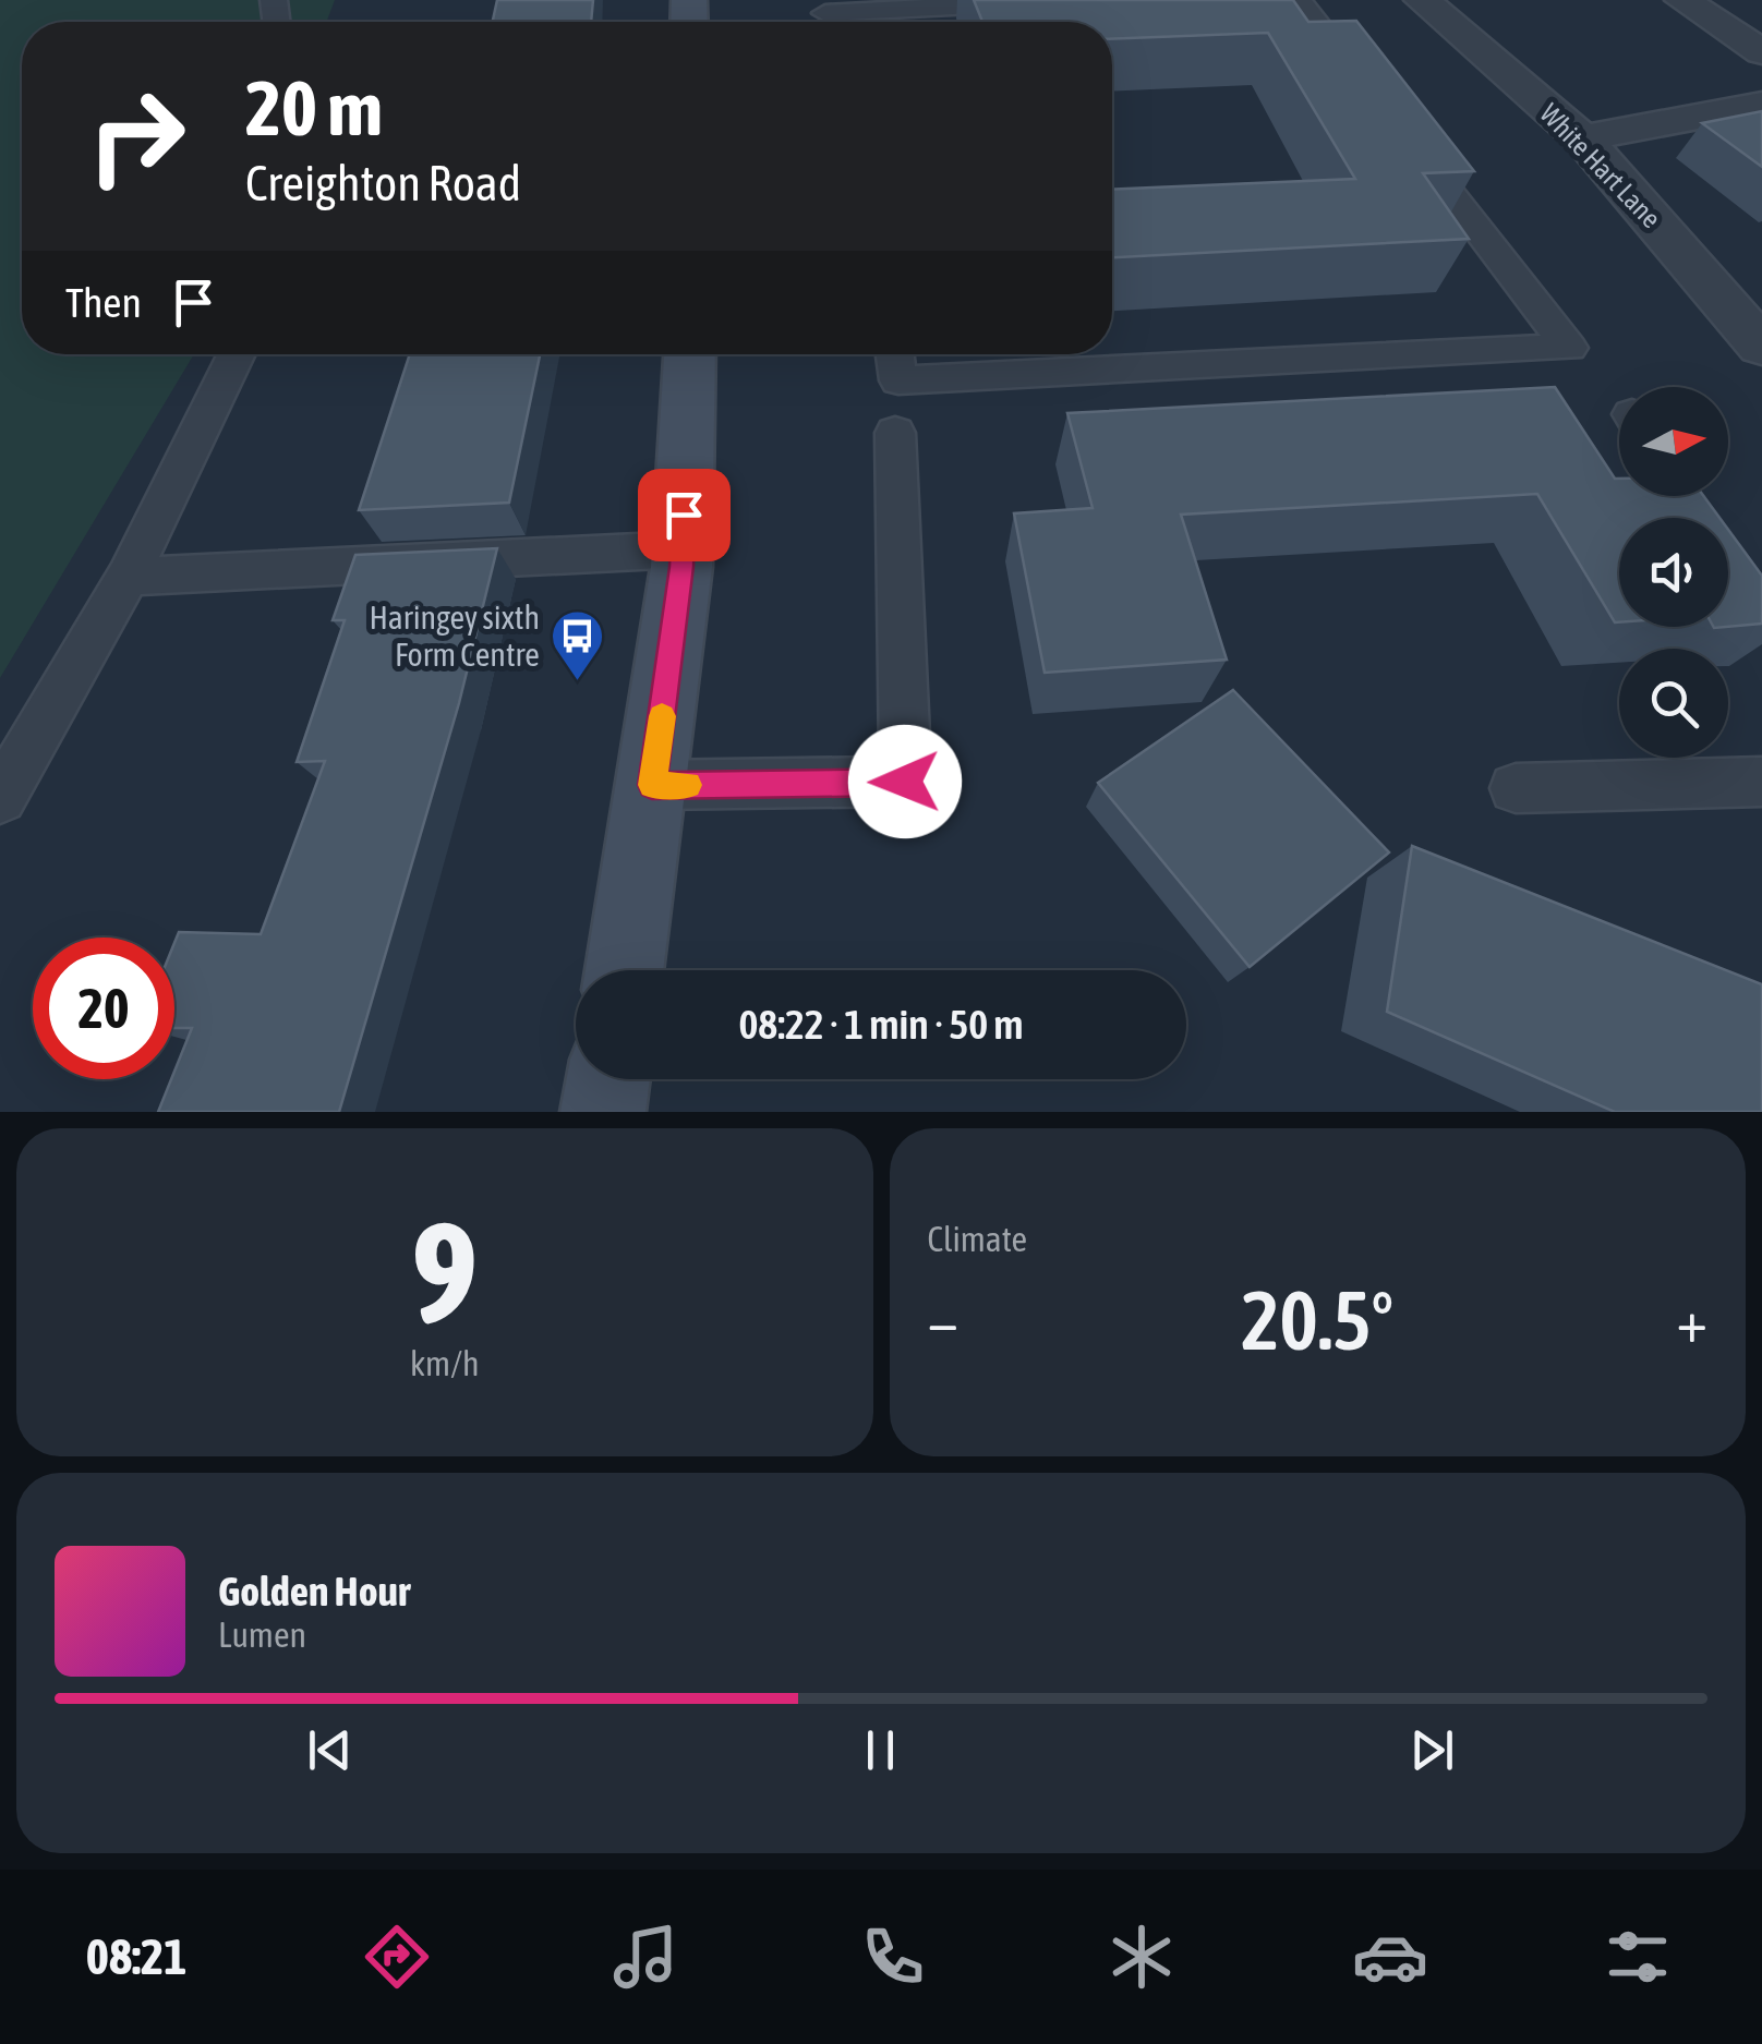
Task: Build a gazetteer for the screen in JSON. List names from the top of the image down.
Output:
{
  "streets": {
    "street": ["White Hart Lane"]
  },
  "places": {
    "bus stop": ["Haringey sixth Form Centre"]
  },
  "north": "right",
  "page": {
    "turn": ["20 m", "Creighton Road"],
    "then": "Then",
    "limit": "20",
    "trip": "08:22 · 1 min · 50 m",
    "tile": [
      ["9", "km/h"],
      "Climate"
    ],
    "heat": ["−", "20.5°", "+"],
    "song": ["Golden Hour", "Lumen"],
    "tabs": "08:21"
  }
}
